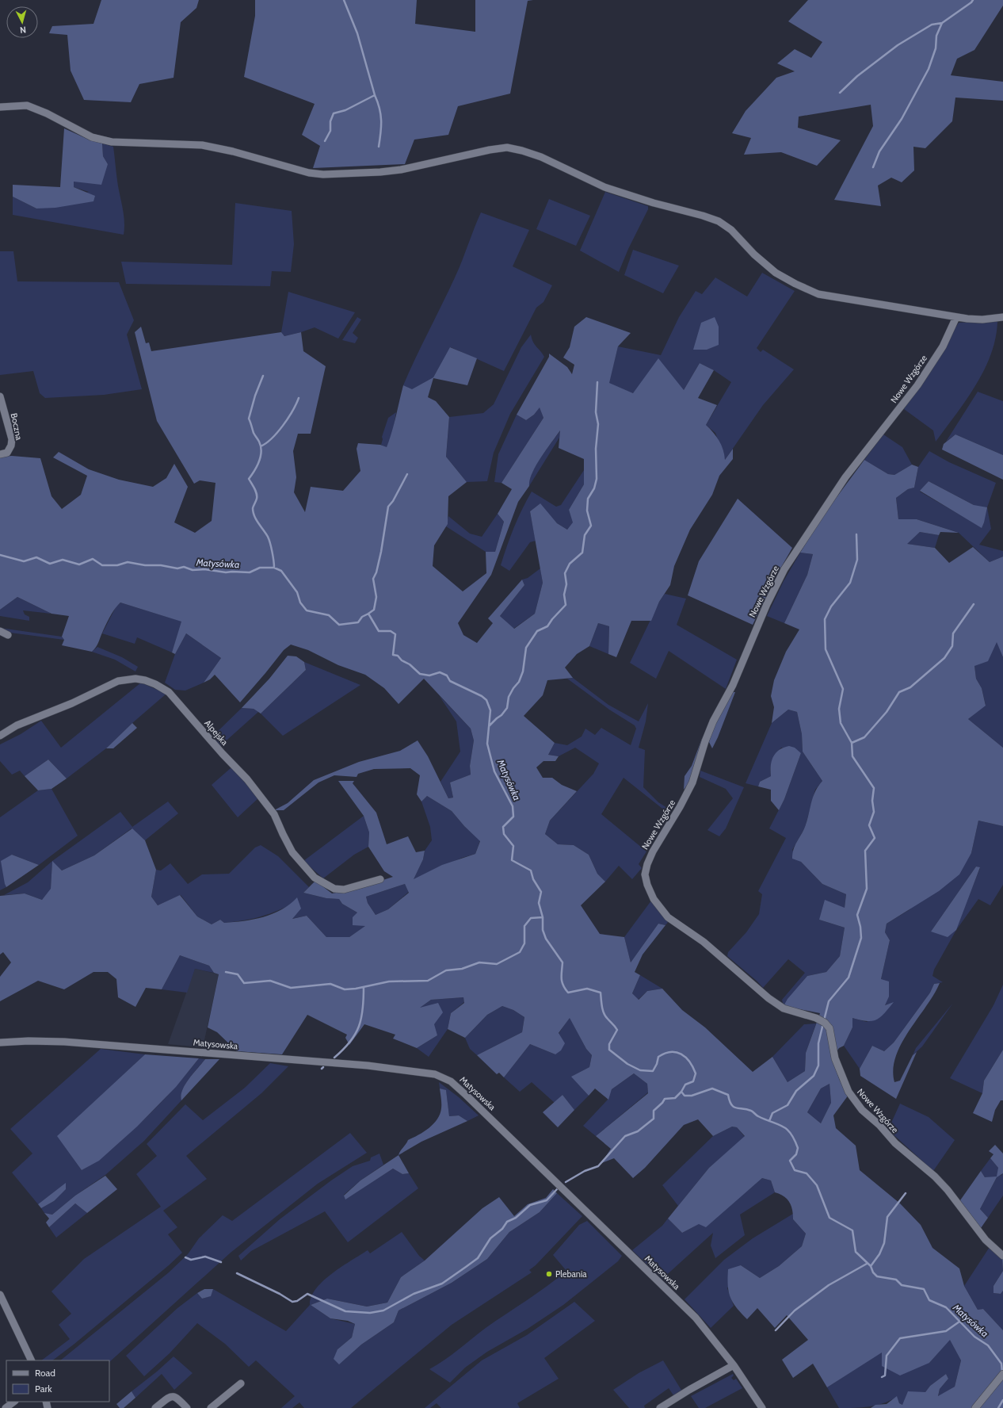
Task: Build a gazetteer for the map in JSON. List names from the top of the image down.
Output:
{
  "streets": {
    "street": [
      "Nowe Wzgórze",
      "Boczna",
      "Alpejska",
      "Matysowska"
    ]
  },
  "water": ["Matysówka"],
  "places": ["Plebania"],
  "legend": ["Road", "Park"],
  "north": "bottom"
}
